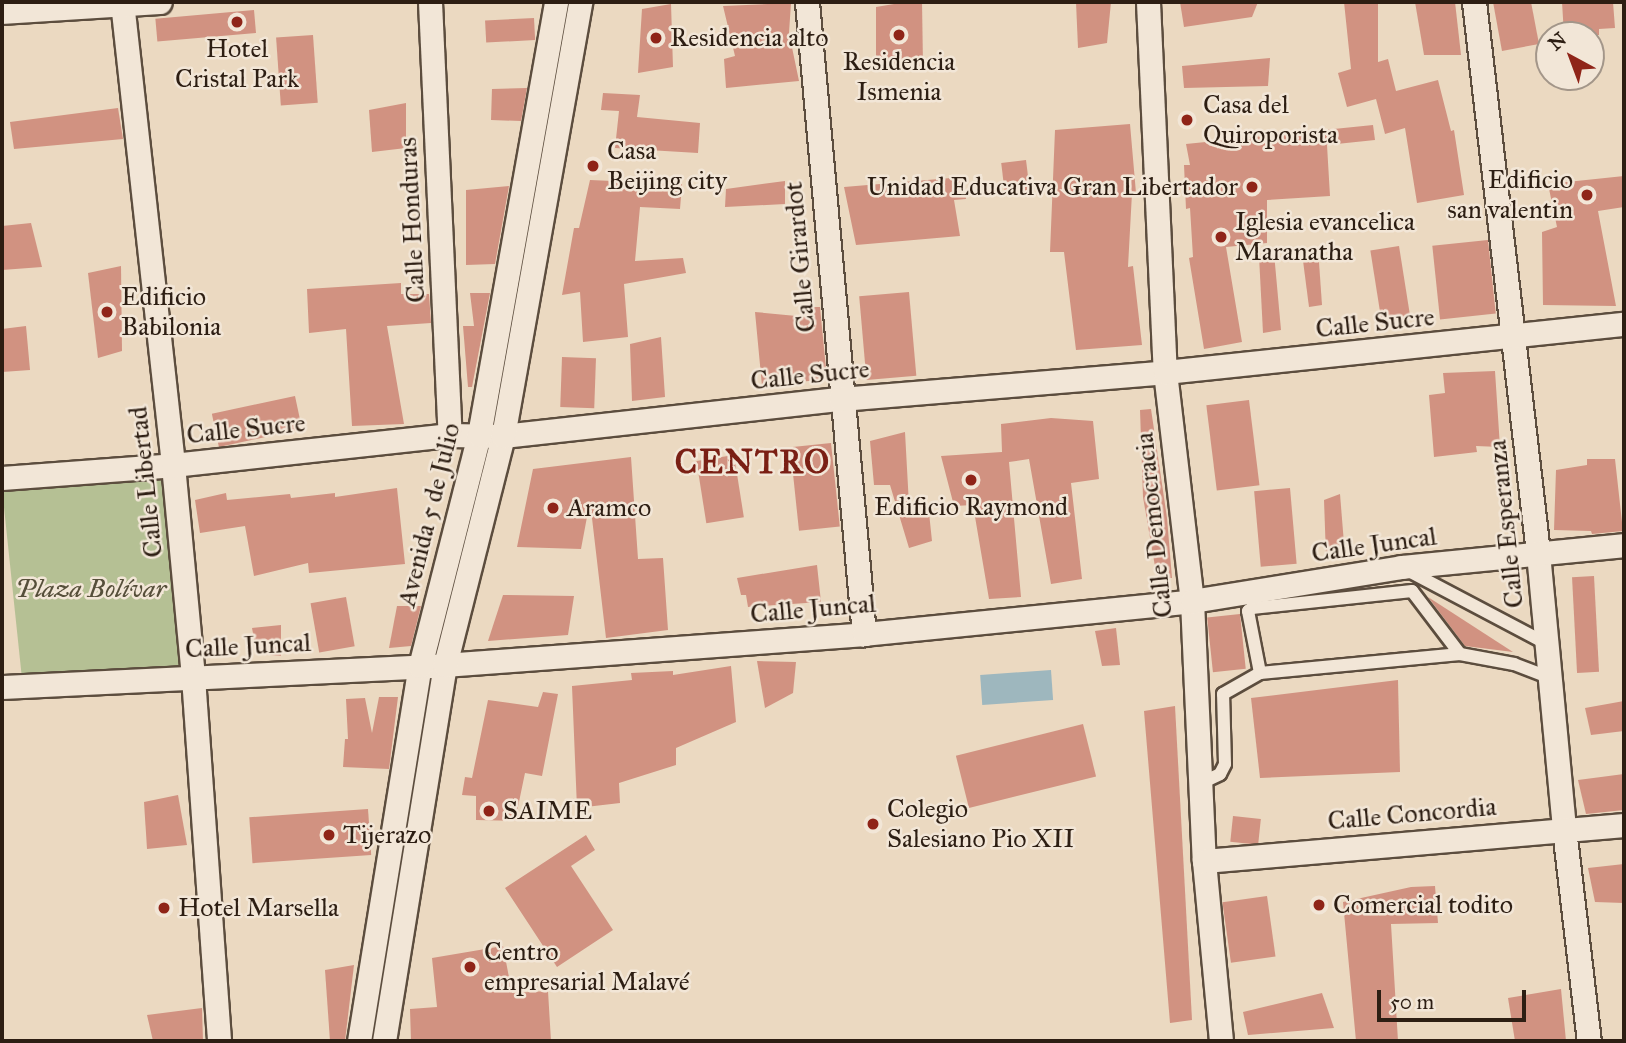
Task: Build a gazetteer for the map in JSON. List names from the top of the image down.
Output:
{
  "streets": {
    "street": [
      "Calle Honduras",
      "Calle Girardot",
      "Calle Sucre",
      "Calle Libertad",
      "Avenida 5 de Julio",
      "Calle Esperanza",
      "Calle Democracia",
      "Calle Juncal",
      "Calle Concordia"
    ]
  },
  "crossings": [
    ["Calle Honduras", "Calle Sucre"],
    ["Calle Girardot", "Calle Sucre"],
    ["Calle Girardot", "Calle Juncal"],
    ["Calle Sucre", "Calle Libertad"],
    ["Calle Sucre", "Avenida 5 de Julio"],
    ["Calle Sucre", "Calle Esperanza"],
    ["Calle Sucre", "Calle Democracia"],
    ["Calle Libertad", "Calle Juncal"],
    ["Avenida 5 de Julio", "Calle Juncal"],
    ["Calle Esperanza", "Calle Juncal"],
    ["Calle Esperanza", "Calle Concordia"],
    ["Calle Democracia", "Calle Juncal"],
    ["Calle Democracia", "Calle Concordia"]
  ],
  "districts": ["CENTRO"],
  "parks": ["Plaza Bolívar"],
  "places": [
    "Hotel Cristal Park",
    "Residencia Ismenia",
    "Residencia alto",
    "Casa del Quiroporista",
    "Casa Beijing city",
    "Unidad Educativa Gran Libertador",
    "Edificio san valentin",
    "Iglesia evancelica Maranatha",
    "Edificio Babilonia",
    "Edificio Raymond",
    "Aramco",
    "SAIME",
    "Colegio Salesiano Pio XII",
    "Tijerazo",
    "Comercial todito",
    "Hotel Marsella",
    "Centro empresarial Malavé"
  ],
  "scale_bar": "50 m",
  "north": "top left"
}
